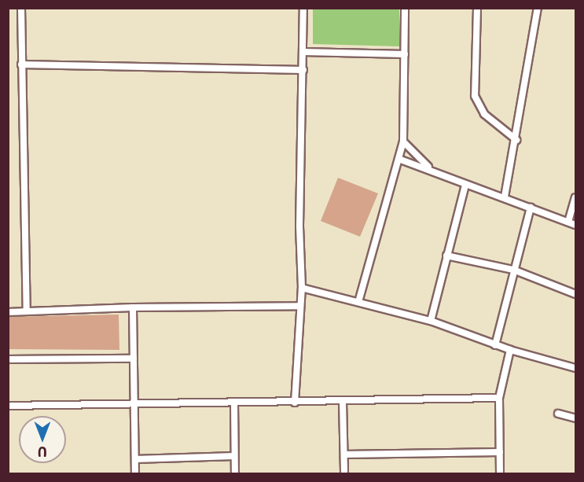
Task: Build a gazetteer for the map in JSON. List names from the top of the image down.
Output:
{
  "north": "bottom"
}
